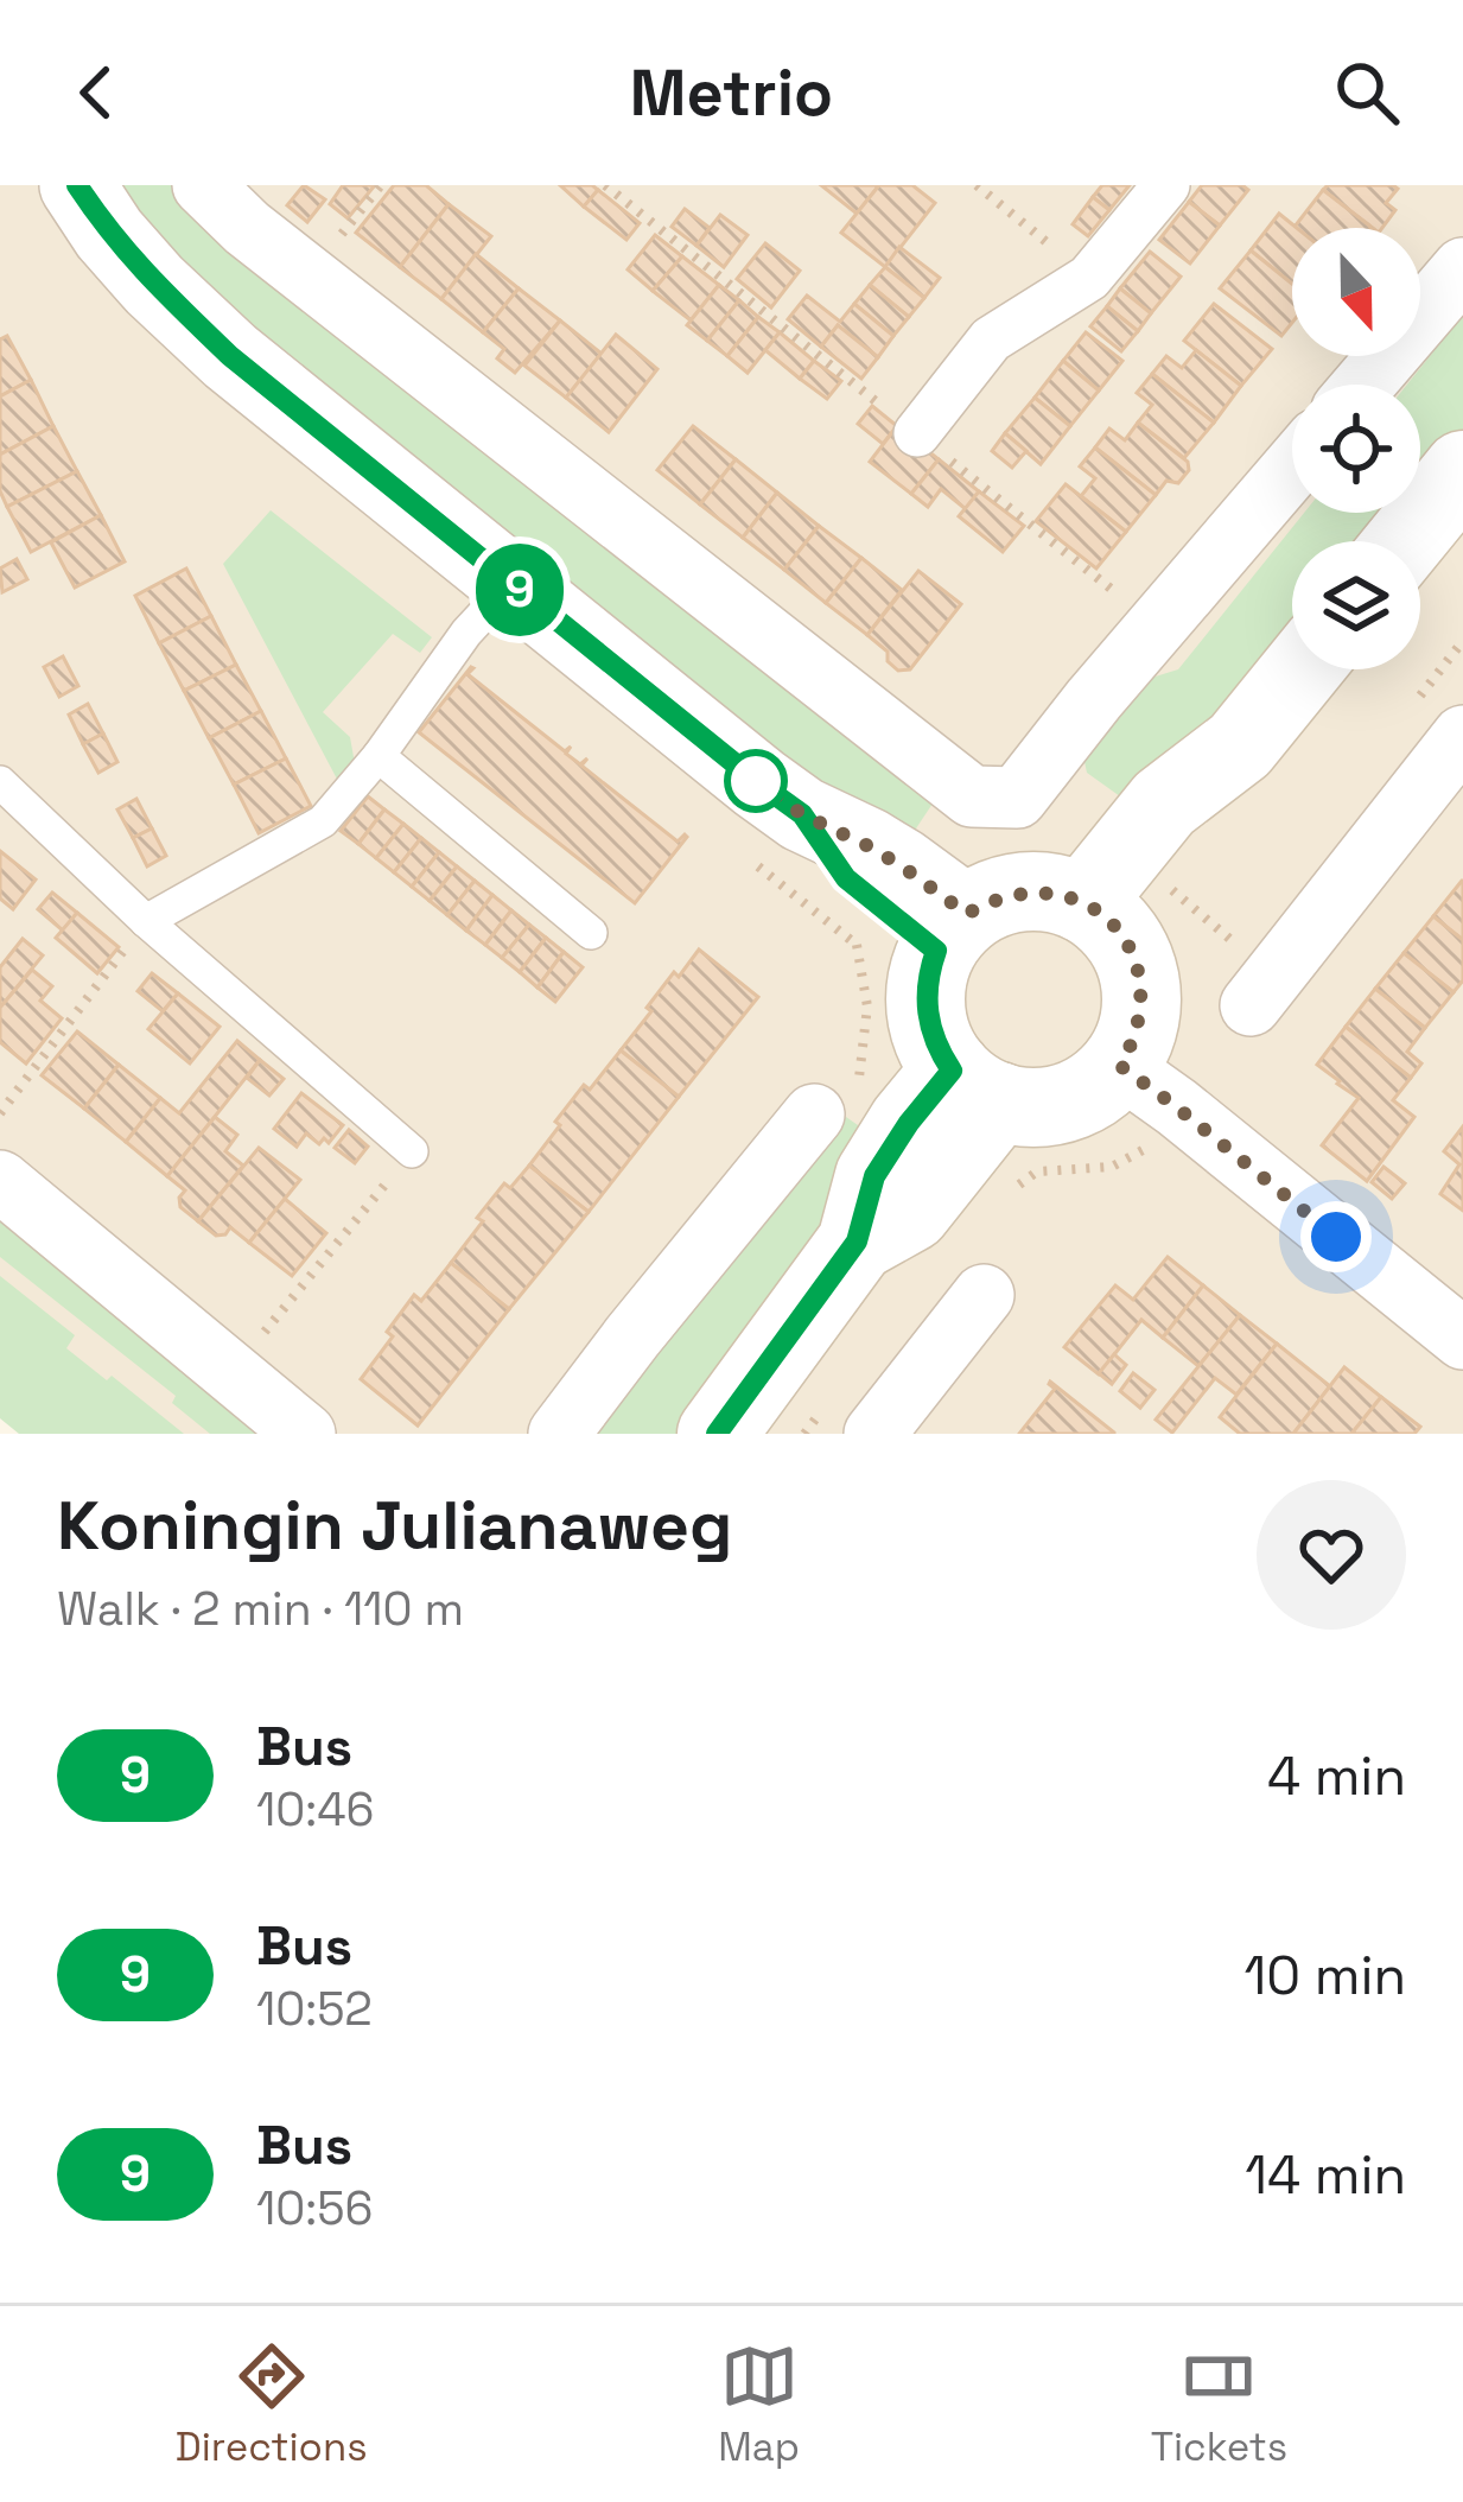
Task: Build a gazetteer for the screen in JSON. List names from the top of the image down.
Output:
{
  "lines": ["bus line 9"],
  "north": "bottom",
  "page": {
    "header": "Metrio",
    "on_map": "9",
    "heading": ["Koningin Julianaweg", "Walk · 2 min · 110 m"],
    "list": [
      {
        "mark": "9",
        "name": "Bus",
        "note": "10:46",
        "value": "4 min"
      },
      {
        "mark": "9",
        "name": "Bus",
        "note": "10:52",
        "value": "10 min"
      },
      {
        "mark": "9",
        "name": "Bus",
        "note": "10:56",
        "value": "14 min"
      }
    ],
    "tabs": ["Directions", "Map", "Tickets"]
  }
}
